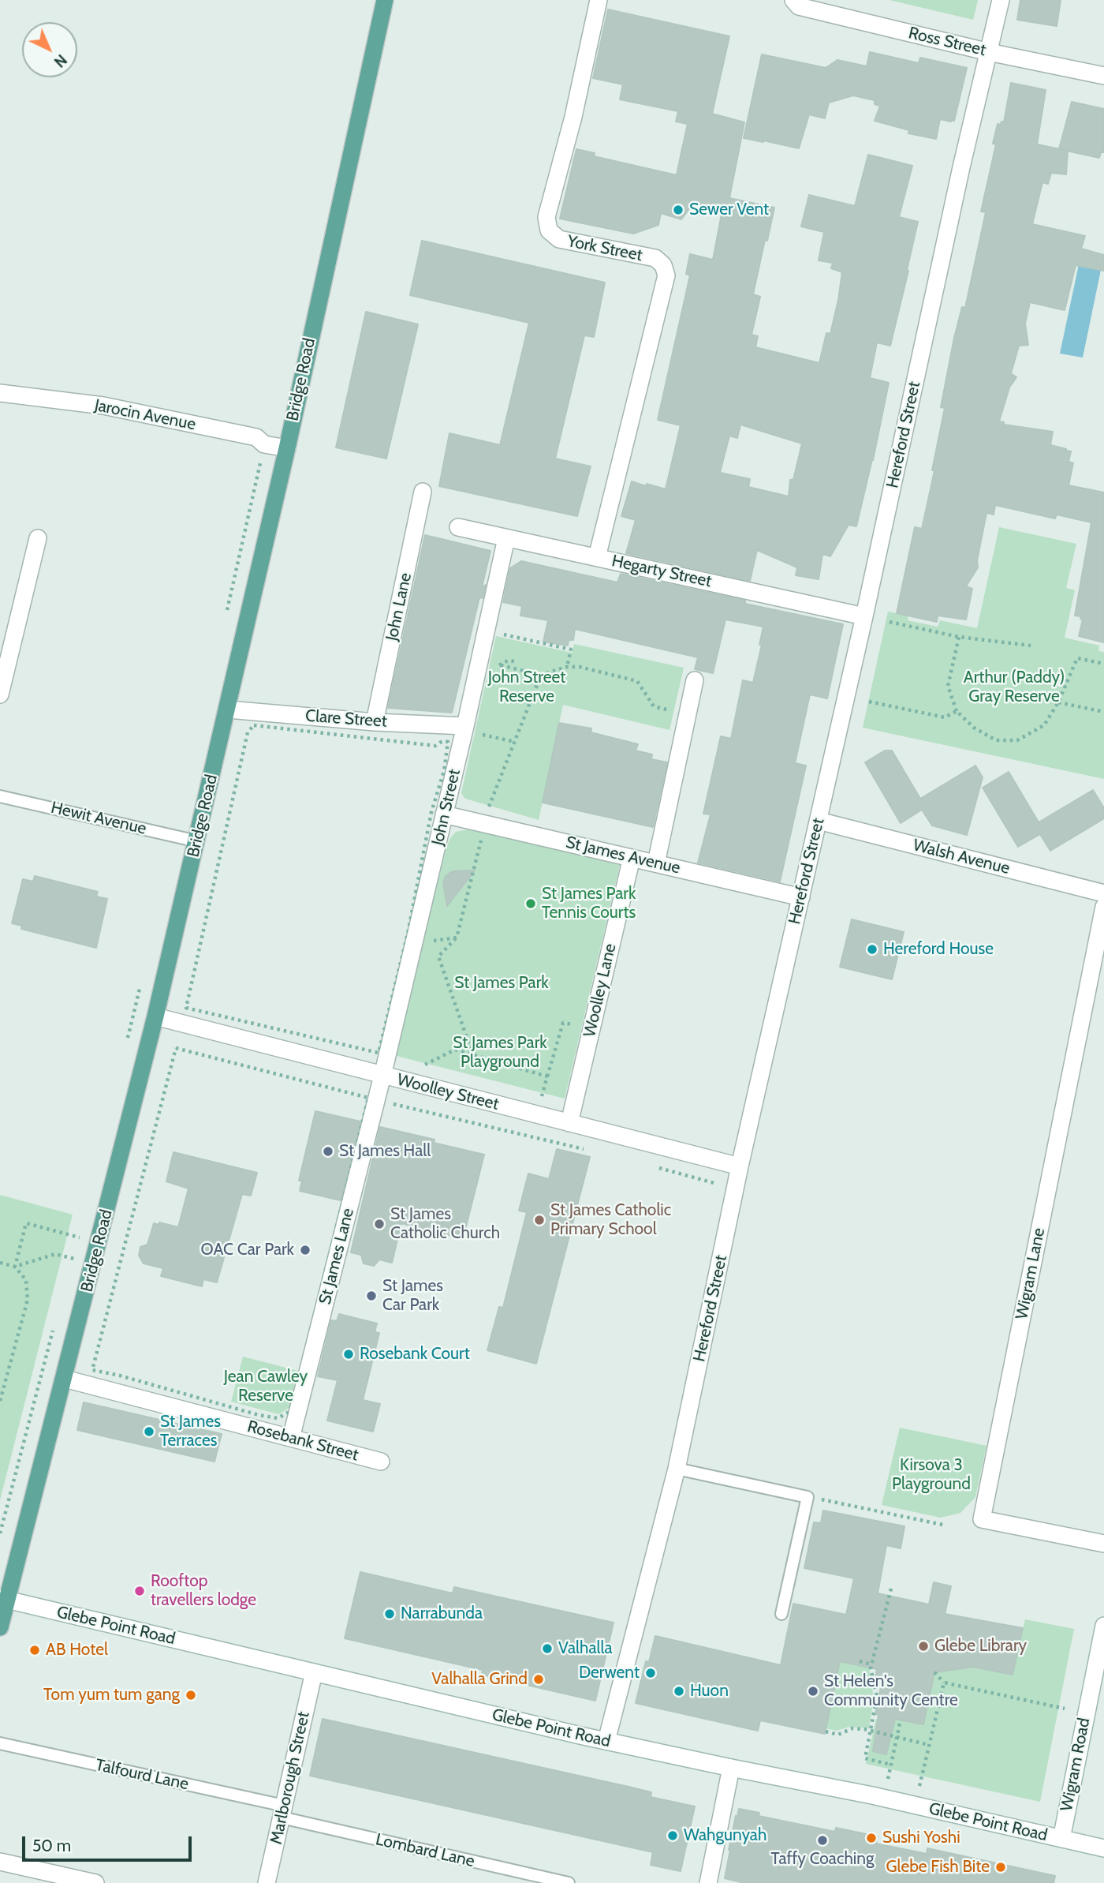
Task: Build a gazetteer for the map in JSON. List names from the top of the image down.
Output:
{
  "streets": {
    "main road": ["Bridge Road"],
    "street": [
      "Ross Street",
      "York Street",
      "Jarocin Avenue",
      "Hereford Street",
      "Hegarty Street",
      "John Lane",
      "Clare Street",
      "John Street",
      "St James Avenue",
      "Walsh Avenue",
      "Woolley Lane",
      "Woolley Street",
      "St James Lane",
      "Wigram Lane",
      "Rosebank Street",
      "Glebe Point Road",
      "Wigram Road",
      "Marlborough Street"
    ],
    "lane": ["Hewit Avenue", "Talfourd Lane", "Lombard Lane"]
  },
  "crossings": [
    ["Ross Street", "Hereford Street"],
    ["York Street", "Hegarty Street"],
    ["Bridge Road", "Jarocin Avenue"],
    ["Bridge Road", "Clare Street"],
    ["Bridge Road", "Hewit Avenue"],
    ["Bridge Road", "Woolley Street"],
    ["Bridge Road", "Rosebank Street"],
    ["Bridge Road", "Glebe Point Road"],
    ["Hereford Street", "Hegarty Street"],
    ["Hereford Street", "St James Avenue"],
    ["Hereford Street", "Walsh Avenue"],
    ["Hereford Street", "Woolley Street"],
    ["Hereford Street", "Glebe Point Road"],
    ["Hegarty Street", "John Street"],
    ["John Lane", "Clare Street"],
    ["Clare Street", "John Street"],
    ["John Street", "St James Avenue"],
    ["John Street", "Woolley Street"],
    ["John Street", "St James Lane"],
    ["St James Avenue", "Woolley Lane"],
    ["Woolley Lane", "Woolley Street"],
    ["Woolley Street", "St James Lane"],
    ["St James Lane", "Rosebank Street"],
    ["Glebe Point Road", "Wigram Road"],
    ["Glebe Point Road", "Marlborough Street"],
    ["Talfourd Lane", "Marlborough Street"],
    ["Talfourd Lane", "Lombard Lane"],
    ["Marlborough Street", "Lombard Lane"]
  ],
  "parks": [
    "John Street Reserve",
    "Arthur (Paddy) Gray Reserve",
    "St James Park",
    "St James Park Playground",
    "Jean Cawley Reserve",
    "Kirsova 3 Playground"
  ],
  "places": [
    "Sewer Vent",
    "St James Park Tennis Courts",
    "Hereford House",
    "St James Hall",
    "St James Catholic Primary School",
    "St James Catholic Church",
    "OAC Car Park",
    "St James Car Park",
    "Rosebank Court",
    "St James Terraces",
    "Rooftop travellers lodge",
    "Narrabunda",
    "Glebe Library",
    "Valhalla",
    "AB Hotel",
    "Derwent",
    "Valhalla Grind",
    "Huon",
    "St Helen's Community Centre",
    "Tom yum tum gang",
    "Wahgunyah",
    "Sushi Yoshi",
    "Taffy Coaching",
    "Glebe Fish Bite"
  ],
  "scale_bar": "50 m",
  "north": "bottom right"
}
